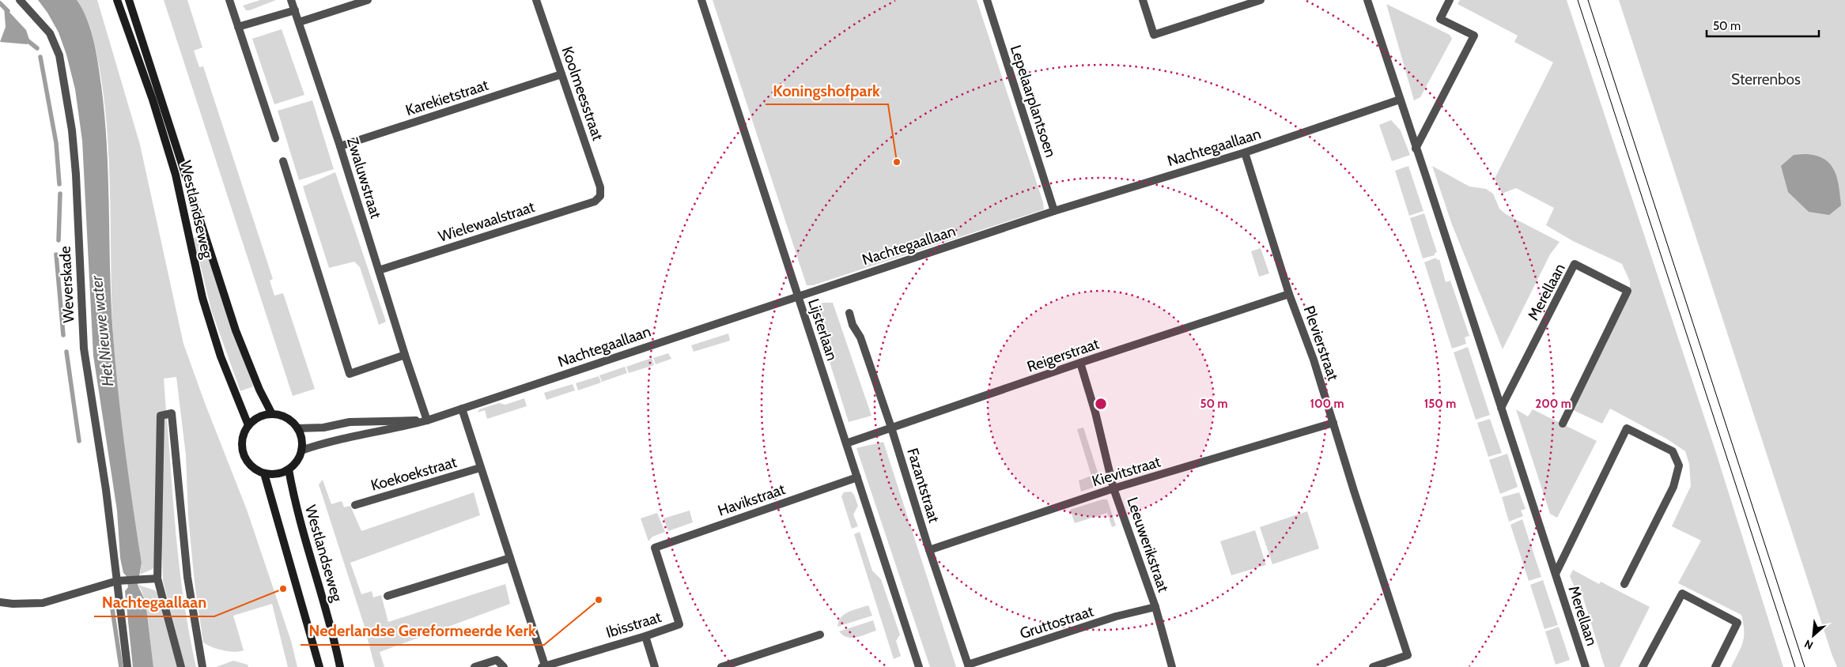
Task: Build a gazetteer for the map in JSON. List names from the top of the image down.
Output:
{
  "streets": {
    "main road": ["Westlandseweg"],
    "street": [
      "Koolmeesstraat",
      "Karekietstraat",
      "Lepelaarplantsoen",
      "Nachtegaallaan",
      "Zwaluwstraat",
      "Wielewaalstraat",
      "Weverskade",
      "Merellaan",
      "Lijsterlaan",
      "Plevierstraat",
      "Reigerstraat",
      "Kievitstraat",
      "Koekoekstraat",
      "Fazantstraat",
      "Havikstraat",
      "Leeuwerikstraat",
      "Gruttostraat",
      "Ibisstraat"
    ]
  },
  "crossings": [
    ["Koolmeesstraat", "Karekietstraat"],
    ["Koolmeesstraat", "Wielewaalstraat"],
    ["Karekietstraat", "Zwaluwstraat"],
    ["Lepelaarplantsoen", "Nachtegaallaan"],
    ["Nachtegaallaan", "Zwaluwstraat"],
    ["Nachtegaallaan", "Westlandseweg"],
    ["Nachtegaallaan", "Merellaan"],
    ["Nachtegaallaan", "Lijsterlaan"],
    ["Nachtegaallaan", "Plevierstraat"],
    ["Nachtegaallaan", "Koekoekstraat"],
    ["Zwaluwstraat", "Wielewaalstraat"],
    ["Lijsterlaan", "Reigerstraat"],
    ["Lijsterlaan", "Havikstraat"],
    ["Plevierstraat", "Reigerstraat"],
    ["Plevierstraat", "Kievitstraat"],
    ["Reigerstraat", "Fazantstraat"],
    ["Reigerstraat", "Leeuwerikstraat"],
    ["Kievitstraat", "Fazantstraat"],
    ["Kievitstraat", "Leeuwerikstraat"],
    ["Koekoekstraat", "Ibisstraat"],
    ["Fazantstraat", "Gruttostraat"],
    ["Havikstraat", "Ibisstraat"],
    ["Leeuwerikstraat", "Gruttostraat"]
  ],
  "water": ["Het Nieuwe water"],
  "parks": ["Sterrenbos"],
  "places": ["Koningshofpark", "Nachtegaallaan", "Nederlandse Gereformeerde Kerk"],
  "scale_bar": "50 m",
  "north": "bottom left",
  "rings": [
    "50 m",
    "100 m",
    "150 m",
    "200 m"
  ]
}
